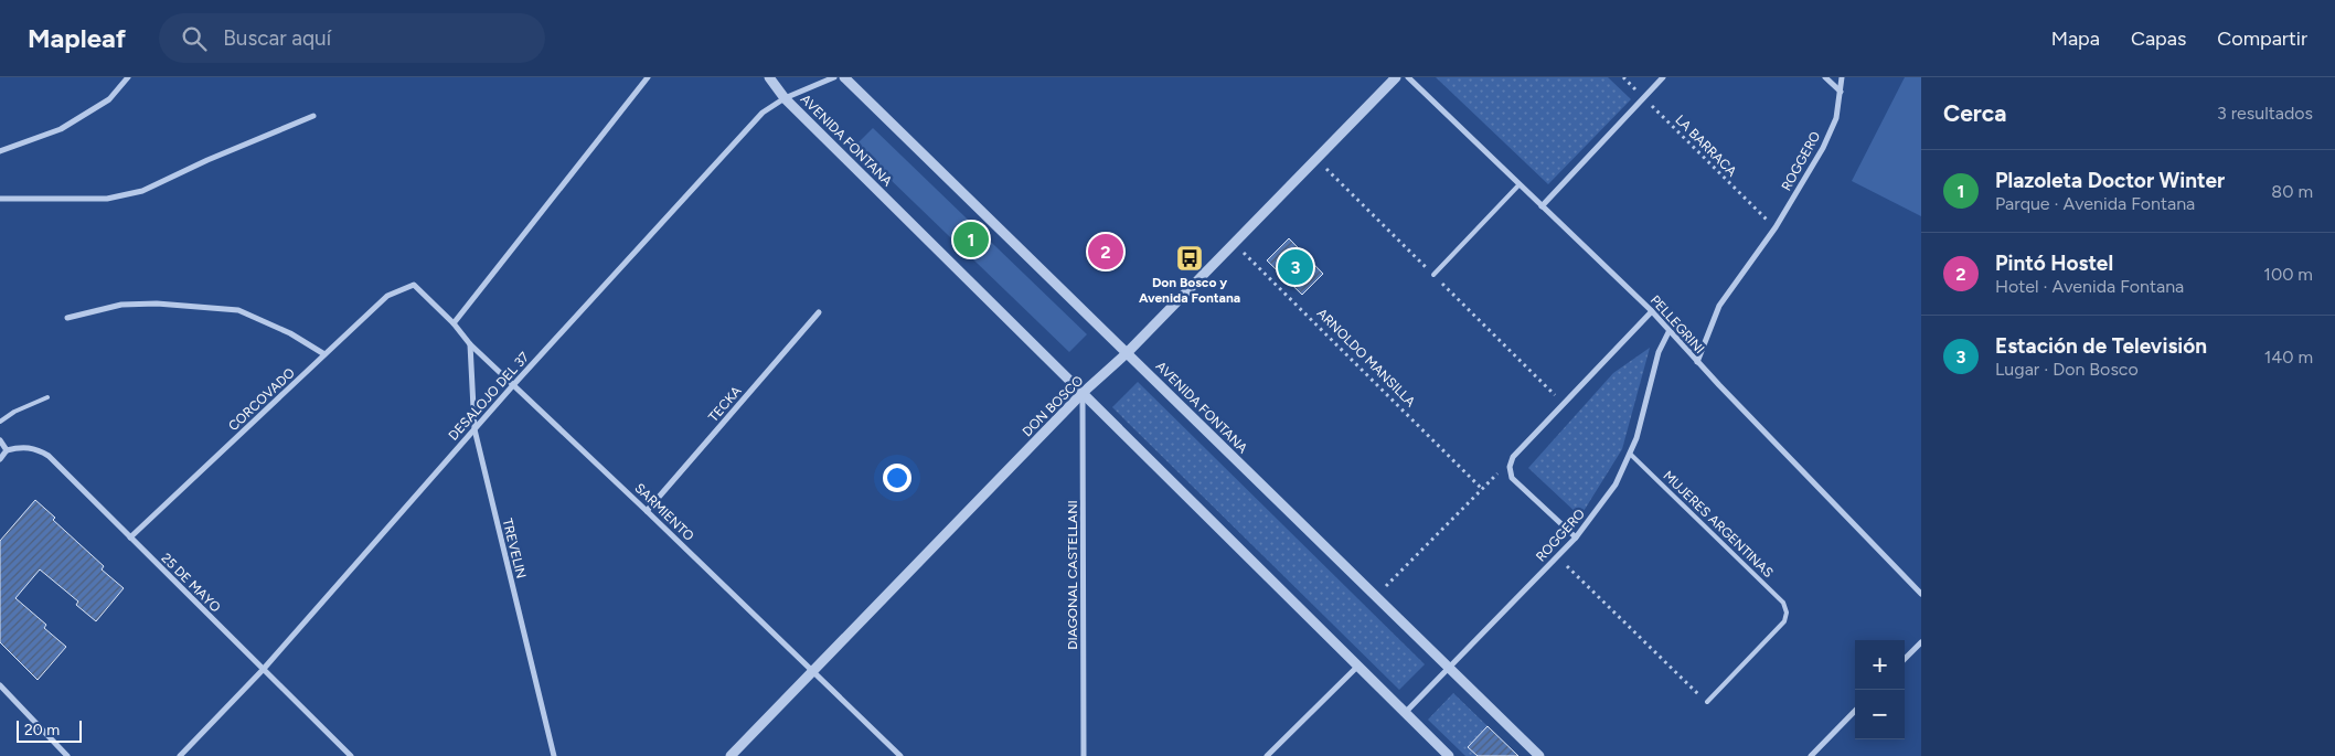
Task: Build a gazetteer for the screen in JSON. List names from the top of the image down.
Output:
{
  "streets": {
    "street": [
      "AVENIDA FONTANA",
      "ROGGERO",
      "PELLEGRINI",
      "DESALOJO DEL 37",
      "CORCOVADO",
      "TECKA",
      "DON BOSCO",
      "SARMIENTO",
      "TREVELIN",
      "DIAGONAL CASTELLANI",
      "25 DE MAYO"
    ],
    "lane": ["MUJERES ARGENTINAS"],
    "path": ["LA BARRACA", "ARNOLDO MANSILLA"]
  },
  "crossings": [
    ["AVENIDA FONTANA", "ROGGERO"],
    ["AVENIDA FONTANA", "DESALOJO DEL 37"],
    ["AVENIDA FONTANA", "DON BOSCO"],
    ["AVENIDA FONTANA", "DIAGONAL CASTELLANI"],
    ["LA BARRACA", "ROGGERO"],
    ["ROGGERO", "PELLEGRINI"],
    ["ROGGERO", "MUJERES ARGENTINAS"],
    ["ARNOLDO MANSILLA", "DON BOSCO"],
    ["DESALOJO DEL 37", "SARMIENTO"],
    ["DESALOJO DEL 37", "TREVELIN"],
    ["DESALOJO DEL 37", "25 DE MAYO"],
    ["CORCOVADO", "SARMIENTO"],
    ["CORCOVADO", "25 DE MAYO"],
    ["TECKA", "SARMIENTO"],
    ["DON BOSCO", "SARMIENTO"],
    ["DON BOSCO", "DIAGONAL CASTELLANI"],
    ["SARMIENTO", "TREVELIN"]
  ],
  "places": {
    "bus stop": ["Don Bosco y Avenida Fontana"]
  },
  "scale_bar": "20 m",
  "page": {
    "header": "Mapleaf",
    "search": "Buscar aquí",
    "nav": ["Mapa", "Capas", "Compartir"],
    "heading": ["Cerca", "3 resultados"],
    "list": [
      {
        "mark": "1",
        "name": "Plazoleta Doctor Winter",
        "note": "Parque · Avenida Fontana",
        "value": "80 m"
      },
      {
        "mark": "2",
        "name": "Pintó Hostel",
        "note": "Hotel · Avenida Fontana",
        "value": "100 m"
      },
      {
        "mark": "3",
        "name": "Estación de Televisión",
        "note": "Lugar · Don Bosco",
        "value": "140 m"
      }
    ],
    "pins": ["1", "2", "3"],
    "map_buttons": ["+", "−"],
    "scale": "20 m"
  }
}
